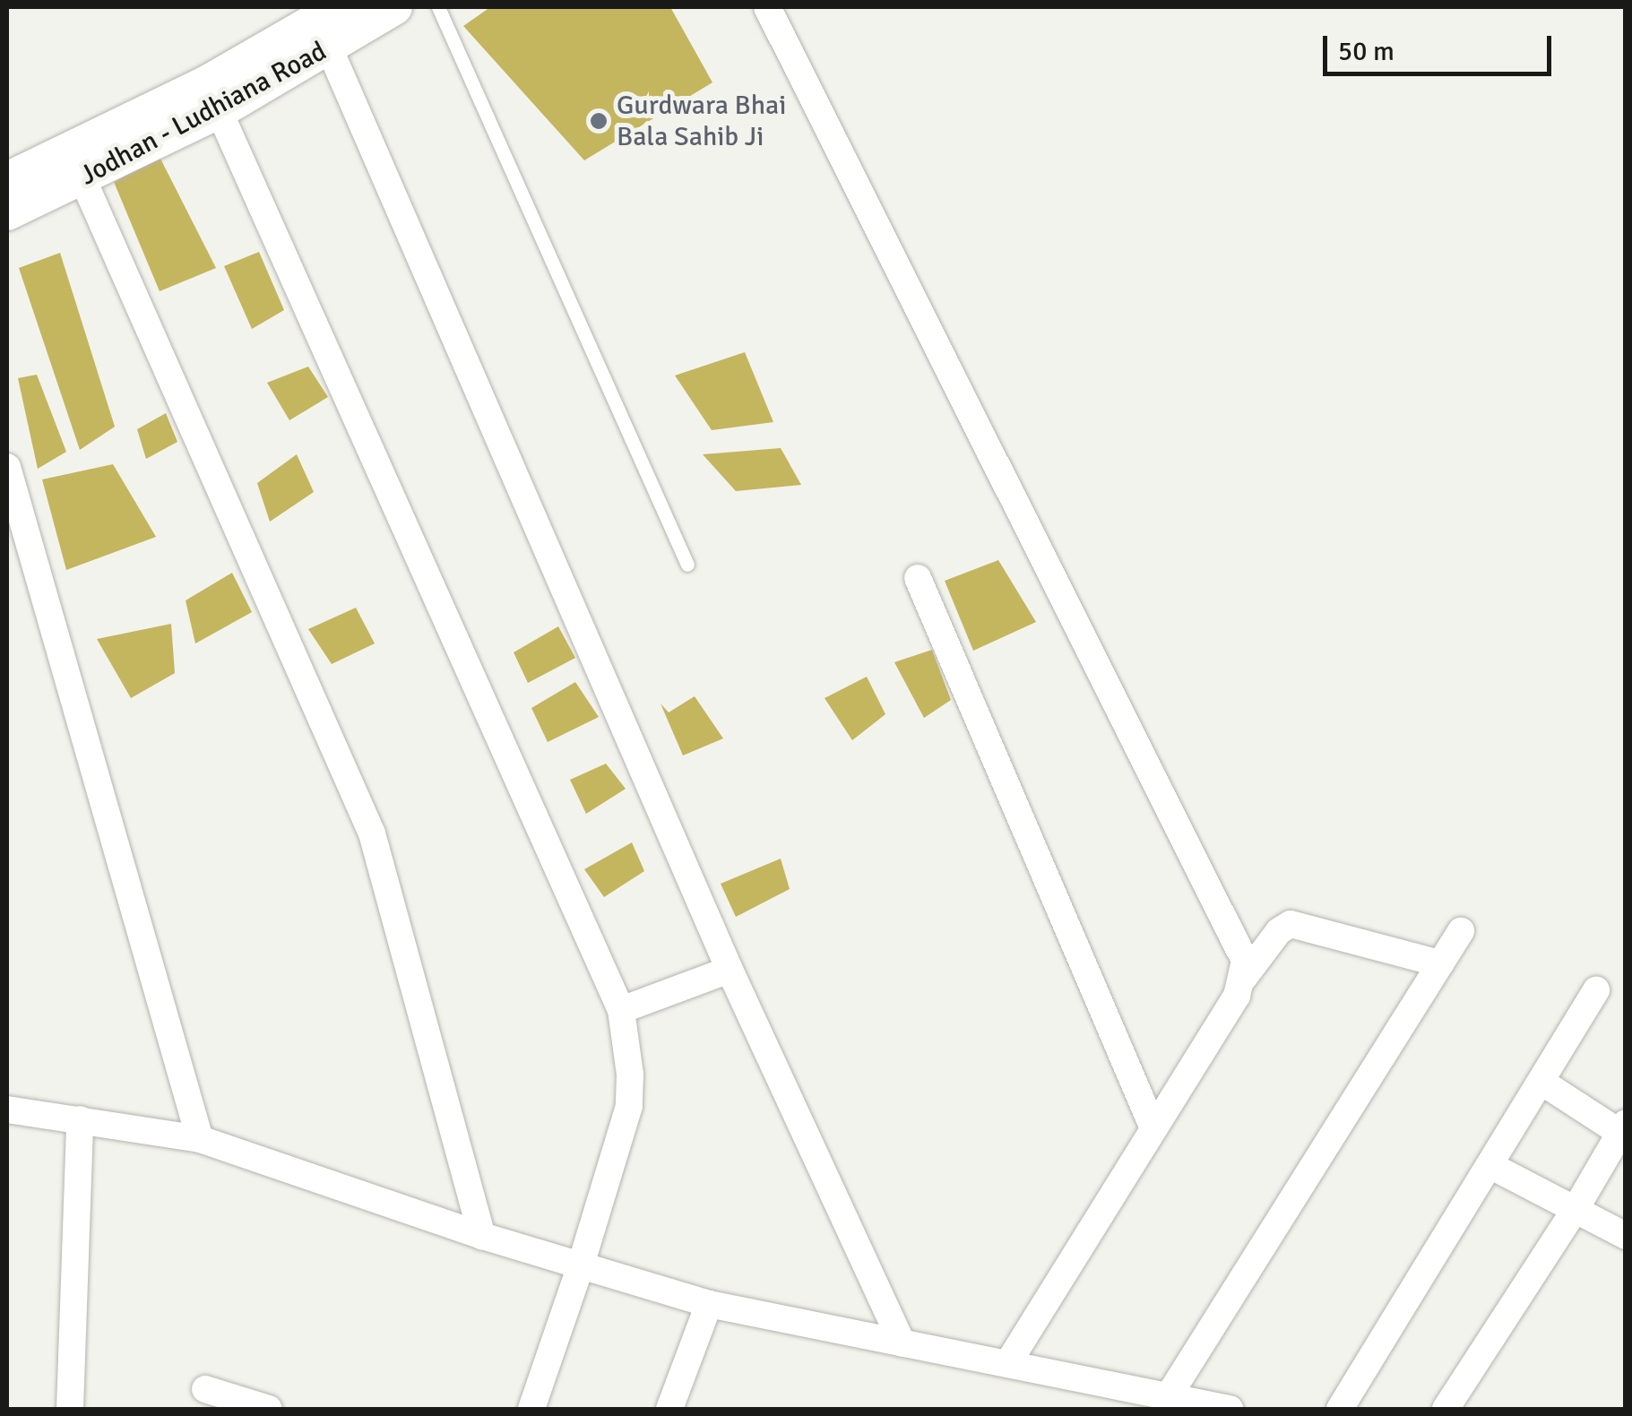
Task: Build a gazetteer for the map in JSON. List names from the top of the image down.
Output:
{
  "streets": {
    "street": ["Jodhan - Ludhiana Road"]
  },
  "places": ["Gurdwara Bhai Bala Sahib Ji"],
  "scale_bar": "50 m"
}
